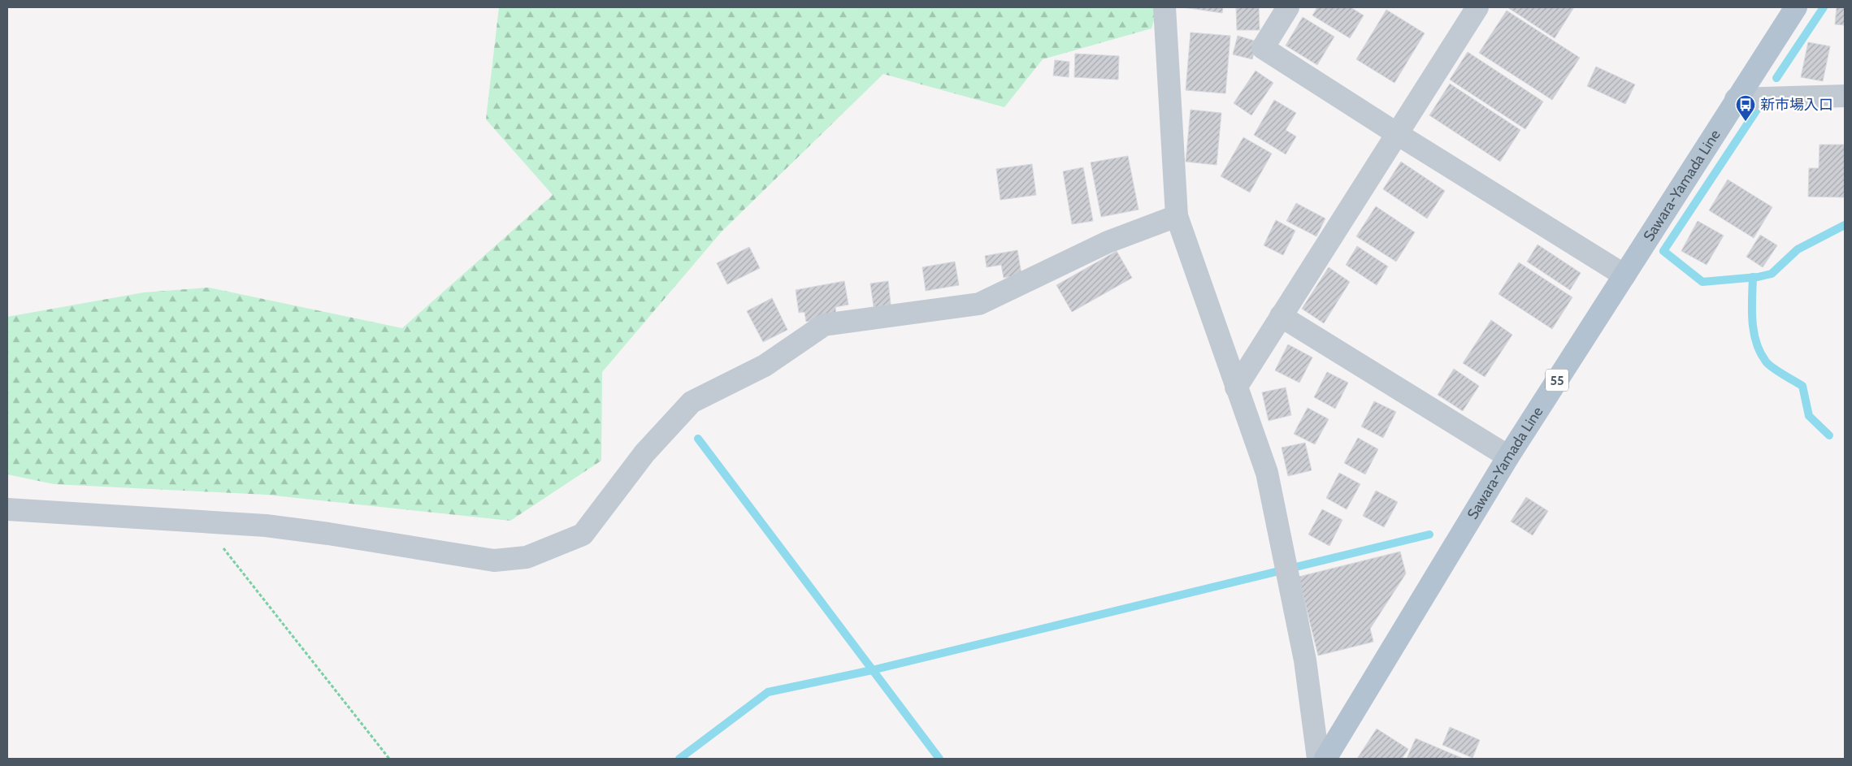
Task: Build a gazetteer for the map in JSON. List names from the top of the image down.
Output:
{
  "streets": {
    "main road": ["Sawara-Yamada Line", "55"]
  },
  "places": {
    "bus stop": ["新市場入口"]
  }
}
